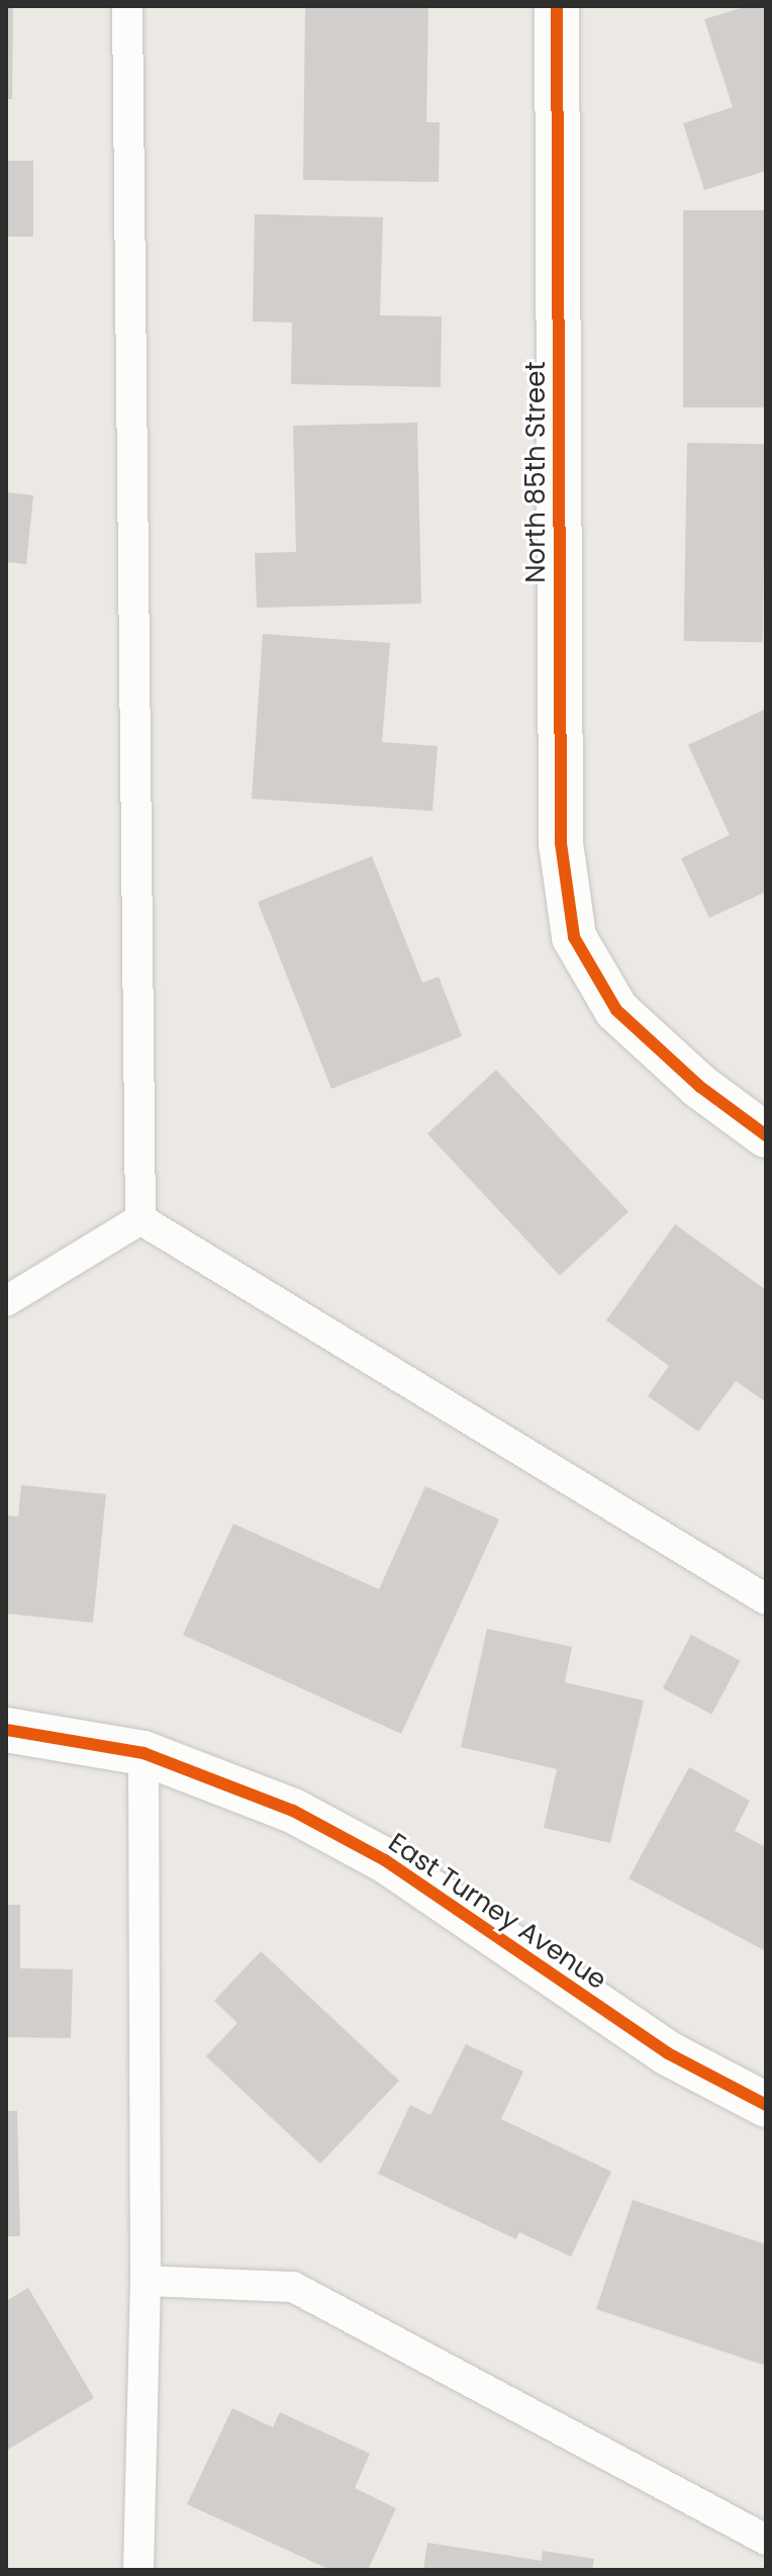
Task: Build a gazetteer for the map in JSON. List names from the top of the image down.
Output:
{
  "streets": {
    "street": ["North 85th Street", "East Turney Avenue"]
  }
}
